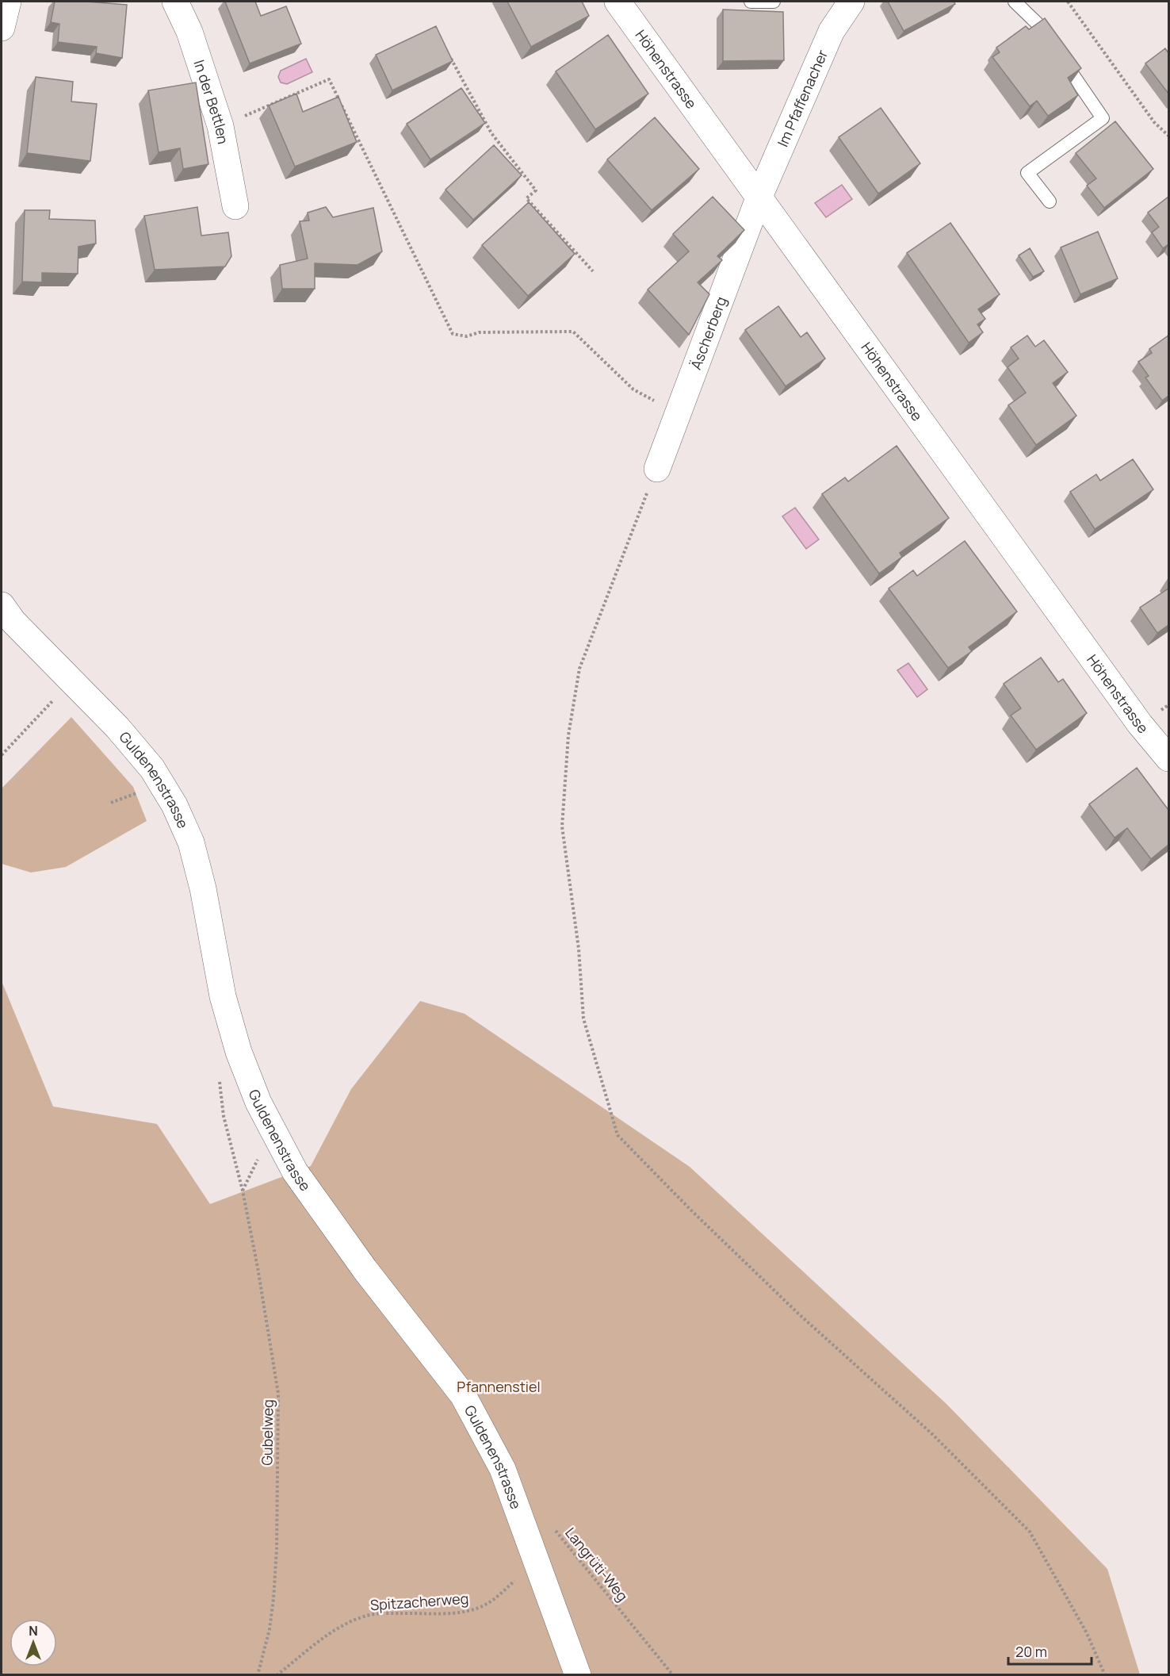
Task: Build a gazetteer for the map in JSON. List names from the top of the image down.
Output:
{
  "streets": {
    "street": [
      "Höhenstrasse",
      "Im Pfaffenacher",
      "In der Bettlen",
      "Äscherberg",
      "Guldenenstrasse"
    ],
    "path": ["Gubelweg", "Langrüti-Weg", "Spitzacherweg"]
  },
  "crossings": [
    ["Höhenstrasse", "Im Pfaffenacher"],
    ["Höhenstrasse", "Äscherberg"],
    ["Im Pfaffenacher", "Äscherberg"],
    ["Guldenenstrasse", "Spitzacherweg"]
  ],
  "parks": ["Pfannenstiel"],
  "scale_bar": "20 m",
  "north": "top"
}
